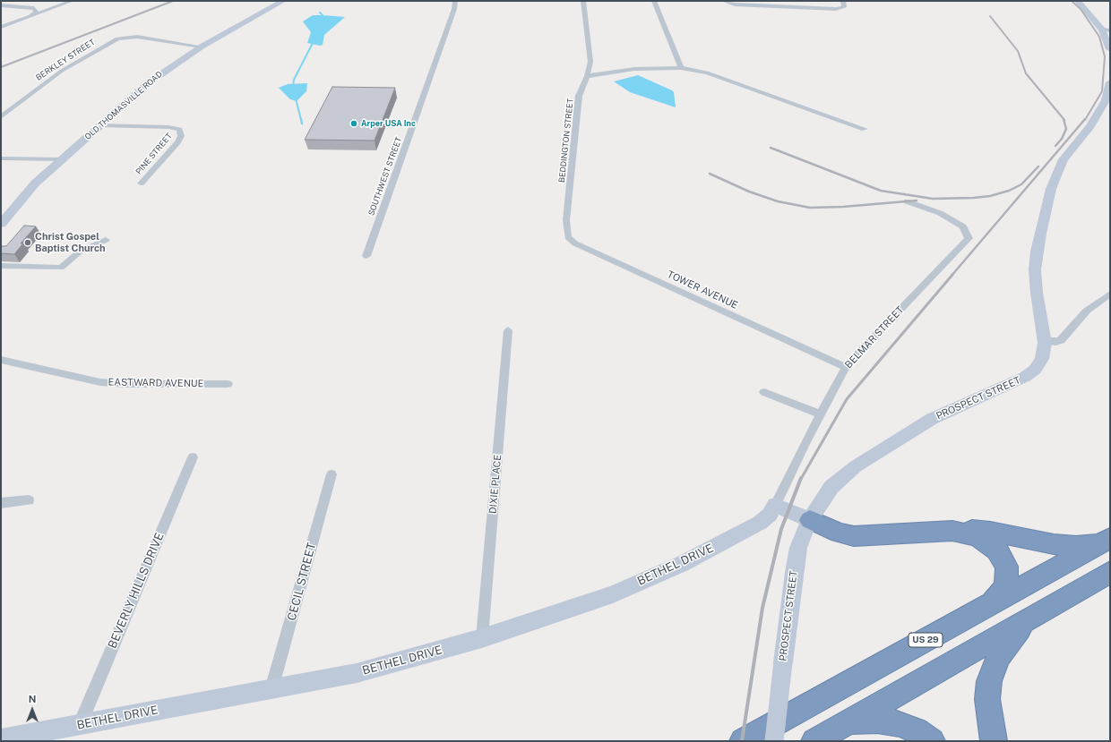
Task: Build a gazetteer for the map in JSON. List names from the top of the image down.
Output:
{
  "streets": {
    "highway": ["US 29"],
    "street": [
      "BERKLEY STREET",
      "OLD THOMASVILLE ROAD",
      "BEDDINGTON STREET",
      "PINE STREET",
      "SOUTHWEST STREET",
      "TOWER AVENUE",
      "BELMAR STREET",
      "EASTWARD AVENUE",
      "PROSPECT STREET",
      "DIXIE PLACE",
      "BETHEL DRIVE",
      "CECIL STREET",
      "BEVERLY HILLS DRIVE"
    ]
  },
  "crossings": [
    ["BERKLEY STREET", "OLD THOMASVILLE ROAD"],
    ["OLD THOMASVILLE ROAD", "PINE STREET"],
    ["BEDDINGTON STREET", "TOWER AVENUE"],
    ["TOWER AVENUE", "BELMAR STREET"],
    ["BELMAR STREET", "BETHEL DRIVE"],
    ["DIXIE PLACE", "BETHEL DRIVE"],
    ["BETHEL DRIVE", "CECIL STREET"],
    ["BETHEL DRIVE", "BEVERLY HILLS DRIVE"]
  ],
  "places": ["Arper USA Inc", "Christ Gospel Baptist Church"],
  "north": "top"
}
